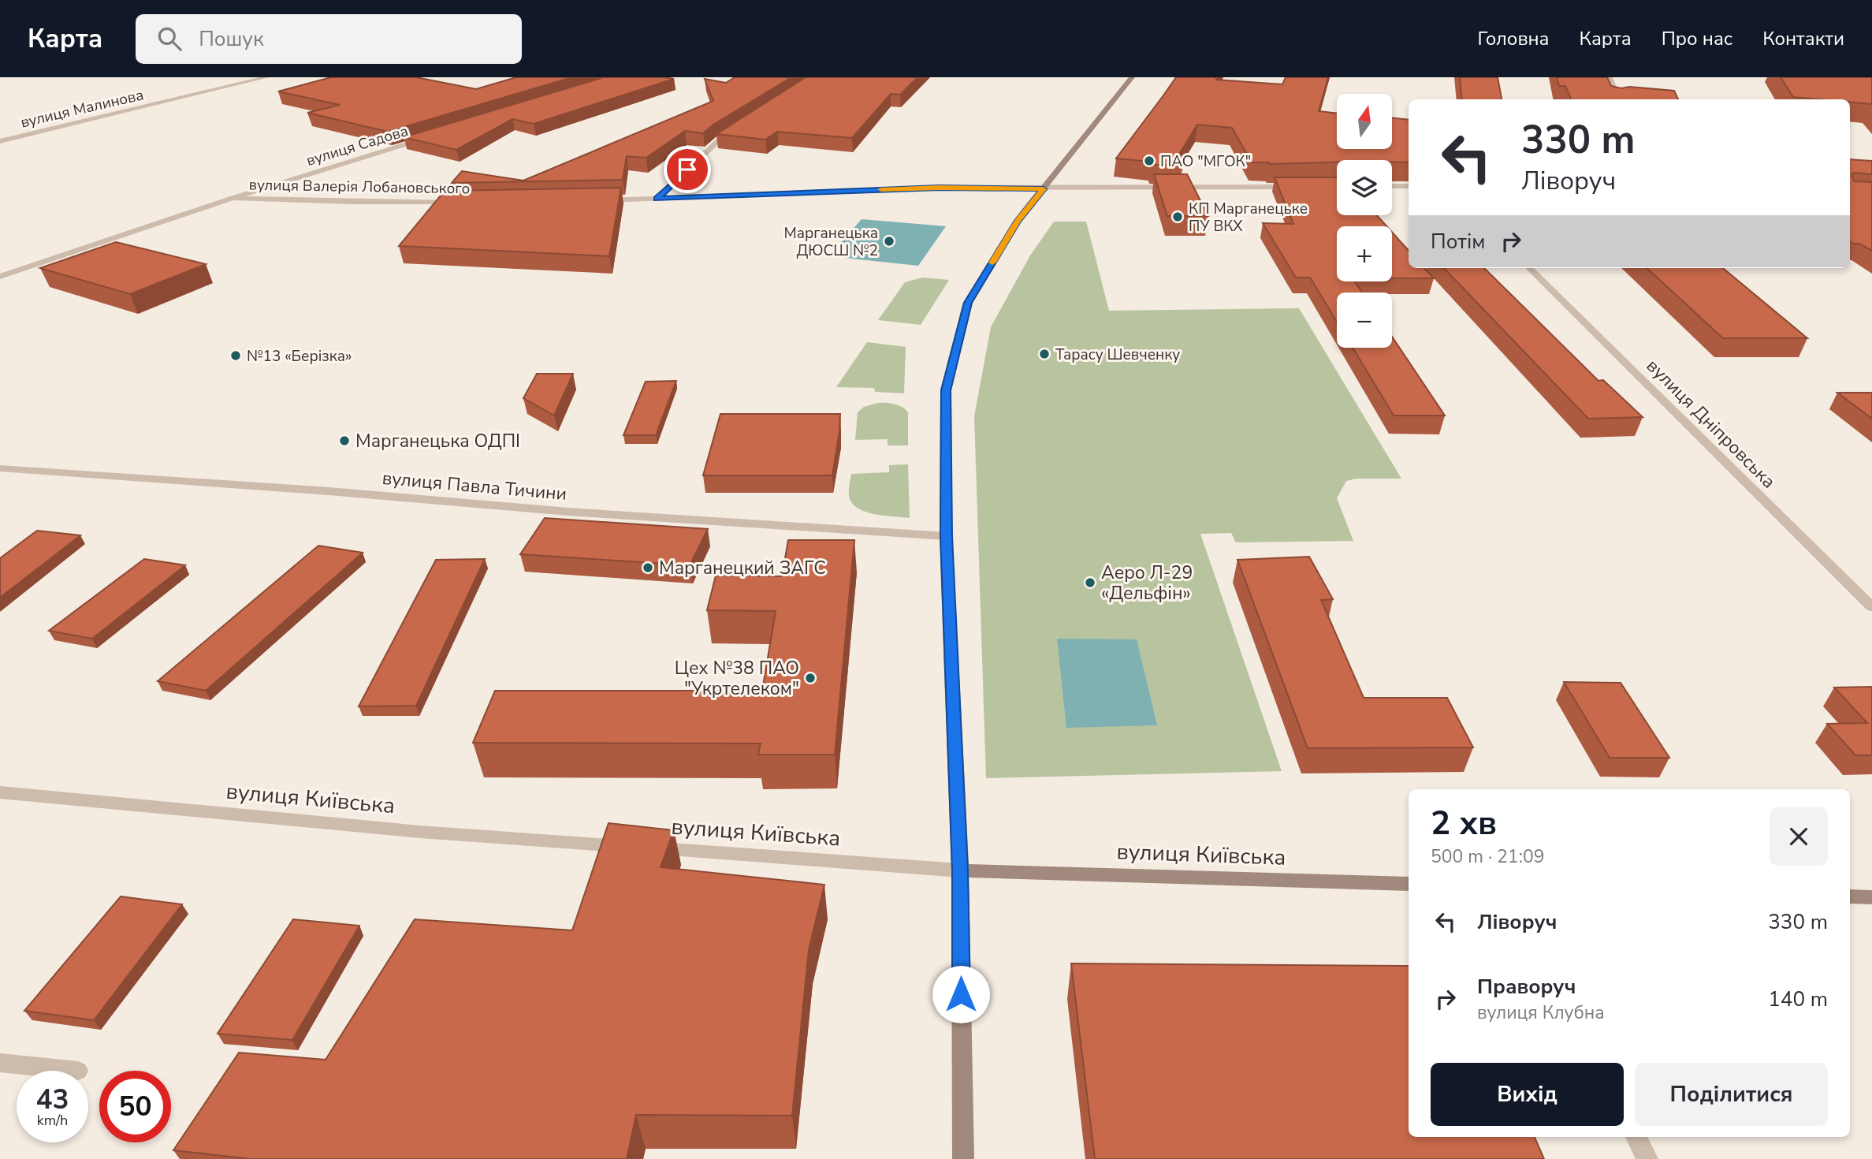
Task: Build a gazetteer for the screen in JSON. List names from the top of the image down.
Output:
{
  "streets": {
    "street": [
      "вулиця Малинова",
      "вулиця Садова",
      "вулиця Валерія Лобановського",
      "вулиця Дніпровська",
      "вулиця Павла Тичини",
      "вулиця Київська"
    ]
  },
  "crossings": [
    ["вулиця Садова", "вулиця Валерія Лобановського"]
  ],
  "places": [
    "ПАО \"МГОК\"",
    "КП Марганецьке ПУ ВКХ",
    "Марганецька ДЮСШ №2",
    "Тарасу Шевченку",
    "№13 «Берізка»",
    "Марганецька ОДПІ",
    "Марганецкий ЗАГС",
    "Аеро Л-29 «Дельфін»",
    "Цех №38 ПАО \"Укртелеком\""
  ],
  "north": "top",
  "page": {
    "header": "Карта",
    "search": "Пошук",
    "nav": [
      "Головна",
      "Карта",
      "Про нас",
      "Контакти"
    ],
    "map_buttons": ["+", "−"],
    "turn": ["330 m", "Ліворуч"],
    "then": "Потім",
    "heading": ["2 хв", "500 m · 21:09"],
    "list": [
      {
        "name": "Ліворуч",
        "value": "330 m"
      },
      {
        "name": "Праворуч",
        "note": "вулиця Клубна",
        "value": "140 m"
      }
    ],
    "buttons": ["Вихід", "Поділитися"],
    "speed": "43 km/h",
    "limit": "50"
  }
}
